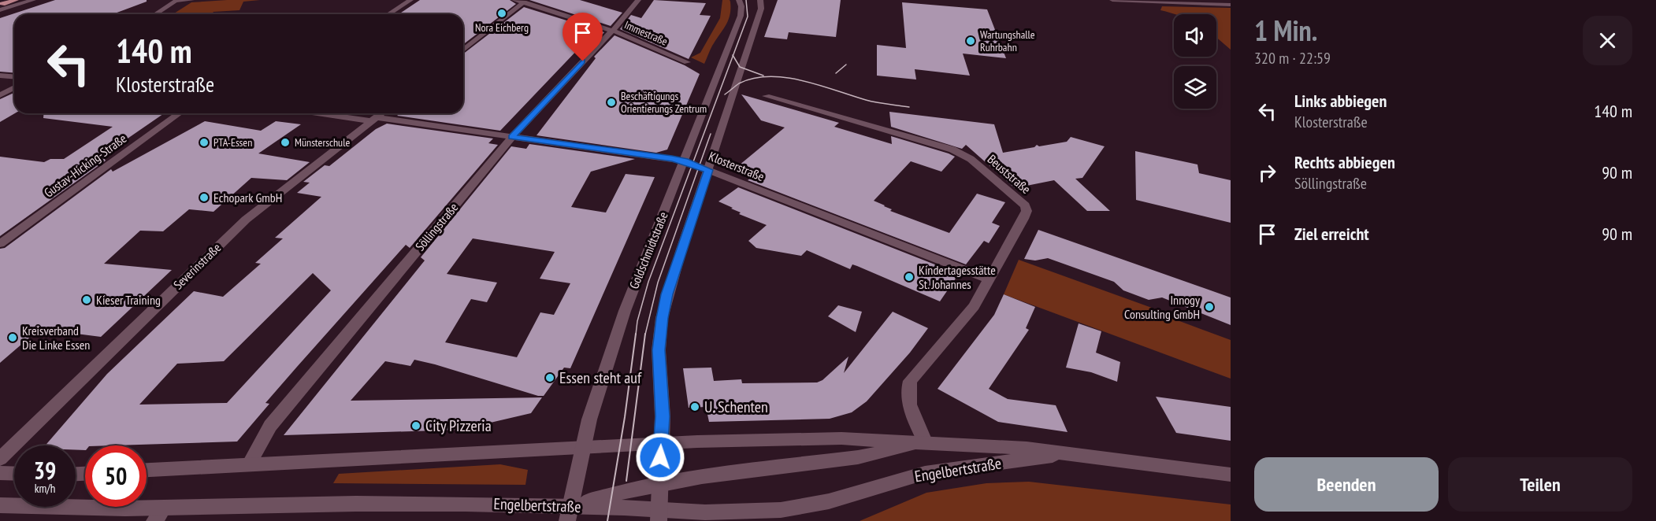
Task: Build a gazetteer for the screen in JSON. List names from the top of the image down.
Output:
{
  "streets": {
    "street": [
      "Immestraße",
      "Gustav-Hicking-Straße",
      "Klosterstraße",
      "Beuststraße",
      "Söllingstraße",
      "Goldschmidtstraße",
      "Severinstraße",
      "Engelbertstraße"
    ]
  },
  "crossings": [
    ["Immestraße", "Söllingstraße"],
    ["Klosterstraße", "Beuststraße"],
    ["Klosterstraße", "Söllingstraße"],
    ["Klosterstraße", "Goldschmidtstraße"],
    ["Klosterstraße", "Severinstraße"],
    ["Beuststraße", "Engelbertstraße"],
    ["Söllingstraße", "Engelbertstraße"],
    ["Goldschmidtstraße", "Engelbertstraße"]
  ],
  "places": [
    "Nora Eichberg",
    "Wartungshalle Ruhrbahn",
    "Beschäftigungs Orientierungs Zentrum",
    "PTA-Essen",
    "Münsterschule",
    "Echopark GmbH",
    "Kindertagesstätte St. Johannes",
    "Kieser Training",
    "Innogy Consulting GmbH",
    "Kreisverband Die Linke Essen",
    "Essen steht auf",
    "U. Schenten",
    "City Pizzeria"
  ],
  "page": {
    "heading": ["1 Min.", "320 m · 22:59"],
    "turn": ["140 m", "Klosterstraße"],
    "list": [
      {
        "name": "Links abbiegen",
        "note": "Klosterstraße",
        "value": "140 m"
      },
      {
        "name": "Rechts abbiegen",
        "note": "Söllingstraße",
        "value": "90 m"
      },
      {
        "name": "Ziel erreicht",
        "value": "90 m"
      }
    ],
    "speed": "39 km/h",
    "limit": "50",
    "buttons": ["Beenden", "Teilen"]
  }
}
